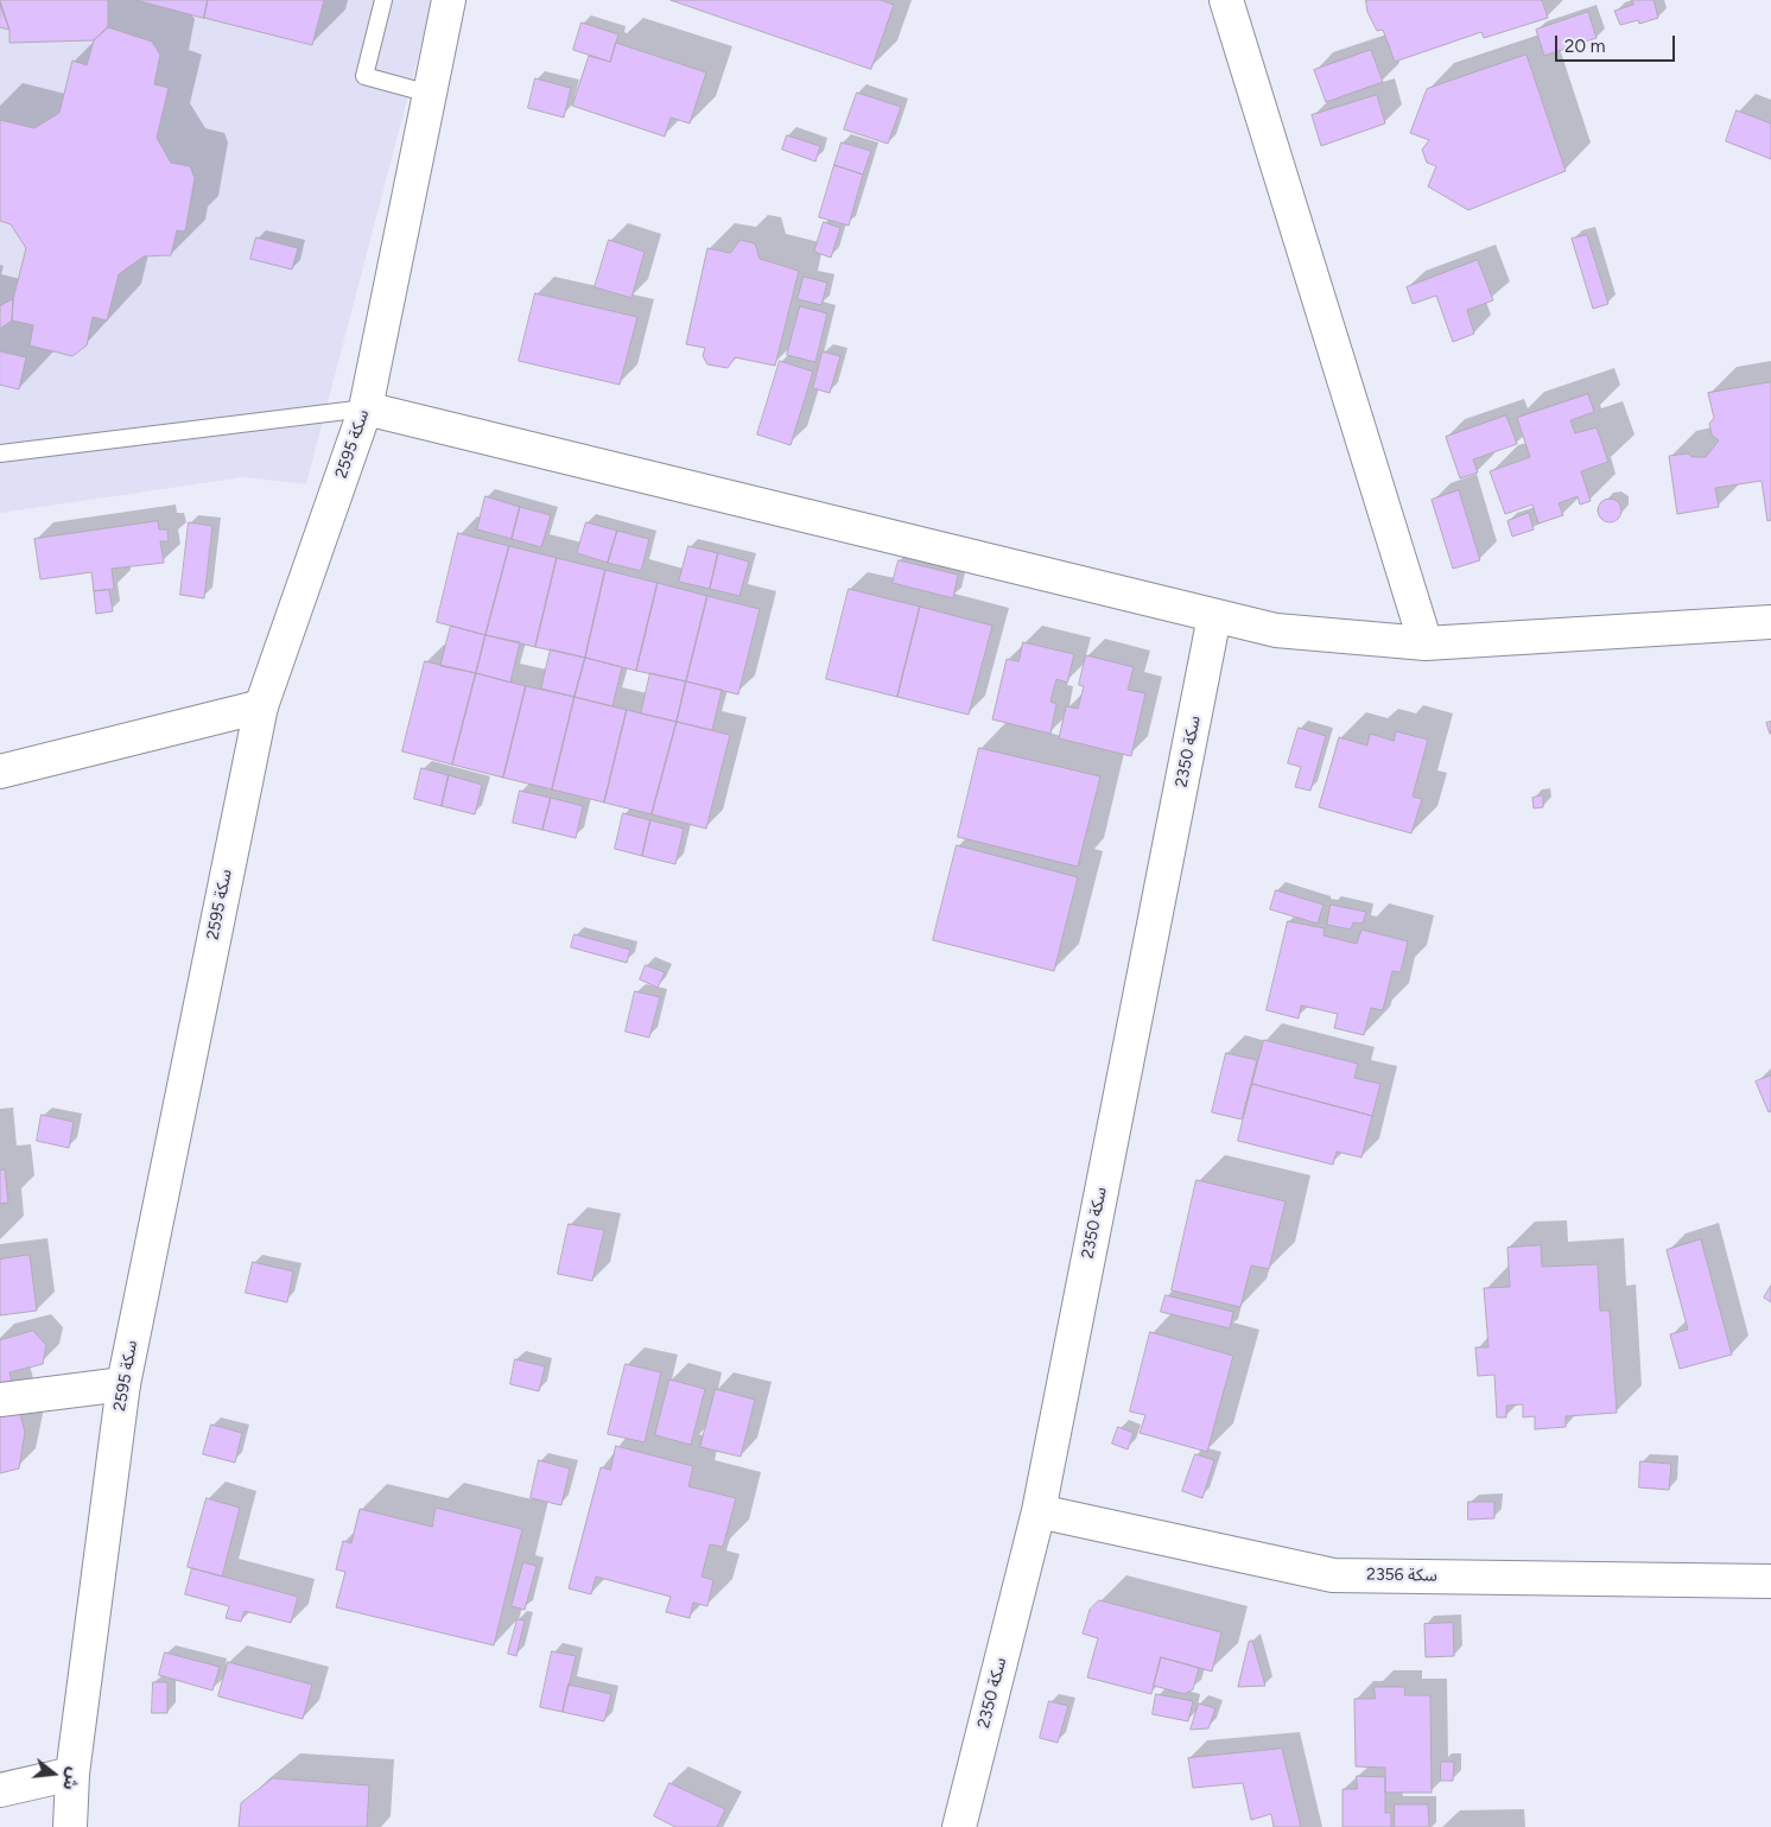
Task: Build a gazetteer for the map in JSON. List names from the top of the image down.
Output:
{
  "streets": {
    "street": ["سكة 2595", "سكة 2350", "سكة 2356"]
  },
  "crossings": [
    ["سكة 2350", "سكة 2356"]
  ],
  "scale_bar": "20 m",
  "north": "right"
}
